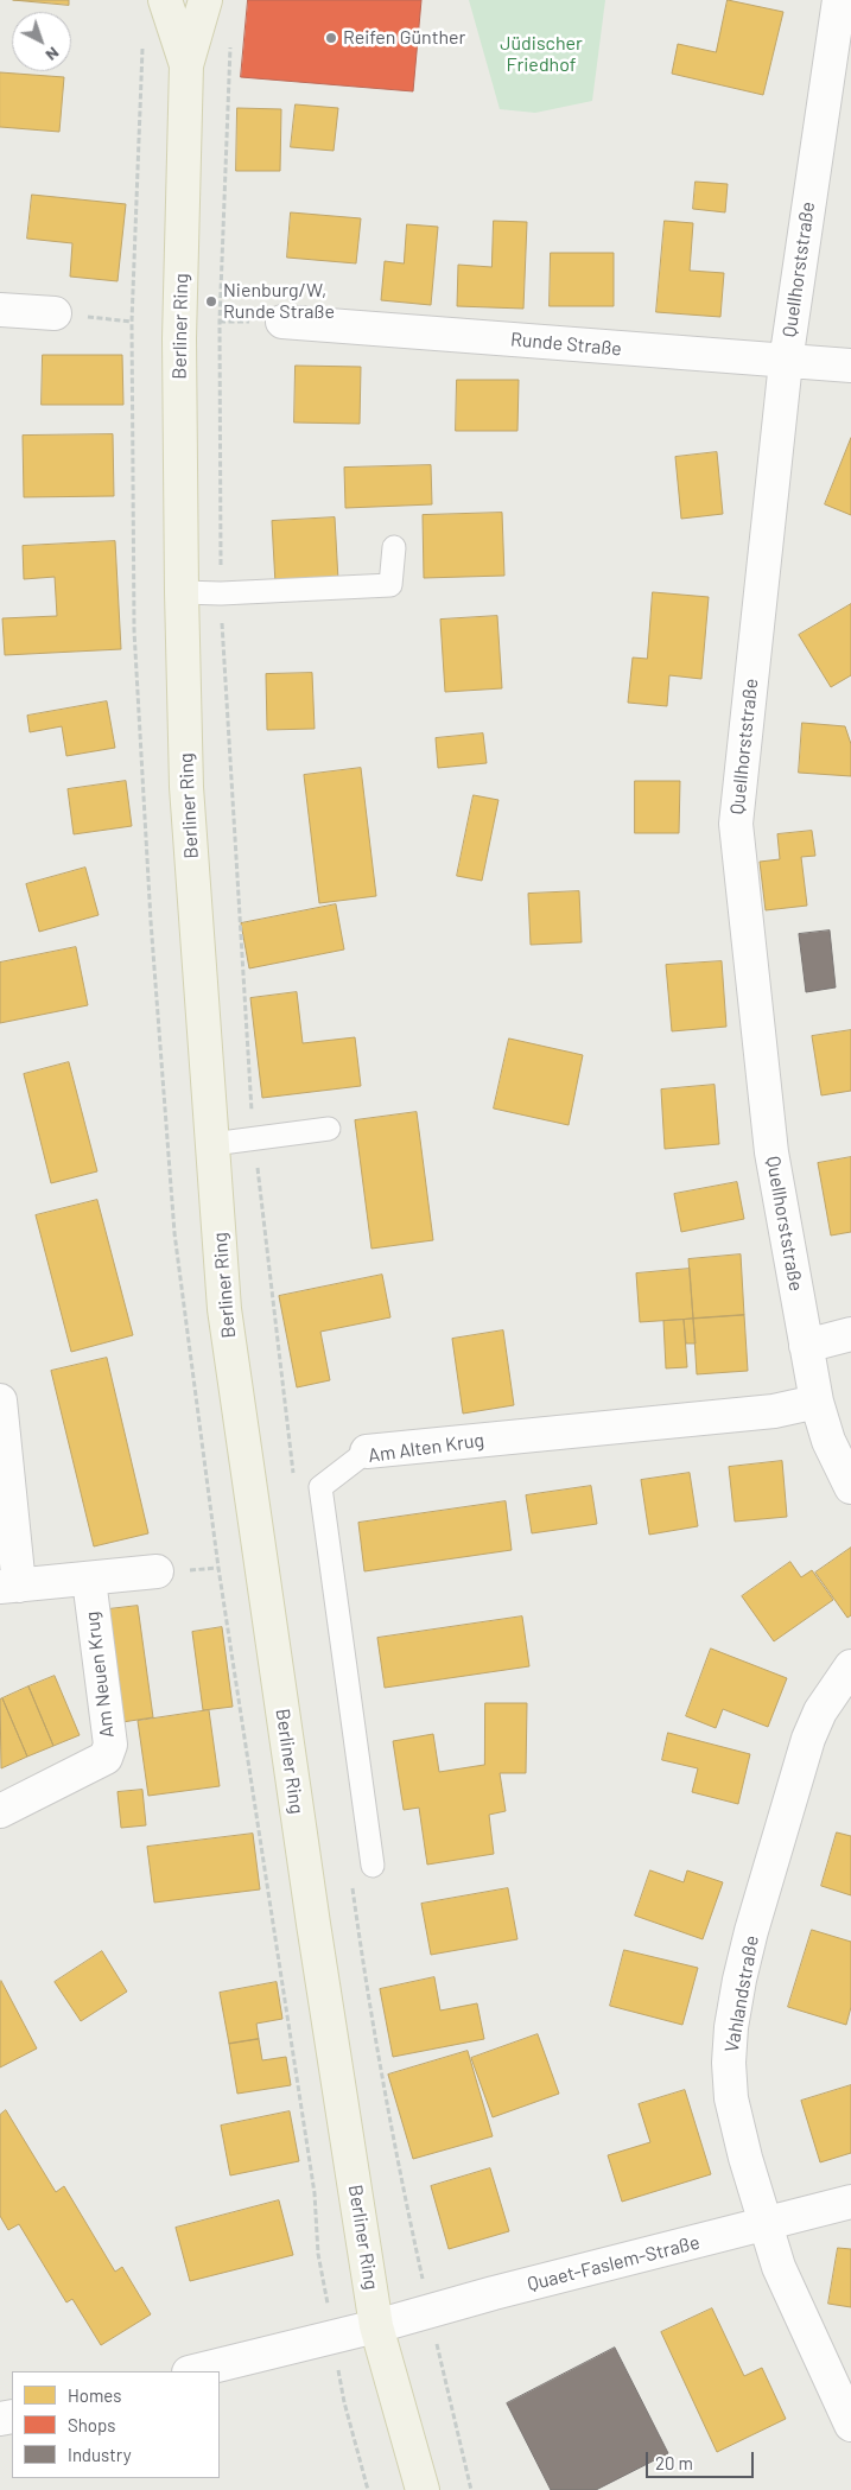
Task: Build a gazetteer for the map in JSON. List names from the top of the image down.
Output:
{
  "streets": {
    "main road": ["Berliner Ring"],
    "street": [
      "Quellhorststraße",
      "Runde Straße",
      "Am Alten Krug",
      "Am Neuen Krug",
      "Vahlandstraße",
      "Quaet-Faslem-Straße"
    ]
  },
  "crossings": [
    ["Quellhorststraße", "Runde Straße"],
    ["Quellhorststraße", "Am Alten Krug"],
    ["Berliner Ring", "Quaet-Faslem-Straße"],
    ["Vahlandstraße", "Quaet-Faslem-Straße"]
  ],
  "parks": ["Jüdischer Friedhof"],
  "places": ["Reifen Günther", "Nienburg/W, Runde Straße"],
  "legend": ["Homes", "Shops", "Industry"],
  "scale_bar": "20 m",
  "north": "bottom right"
}
